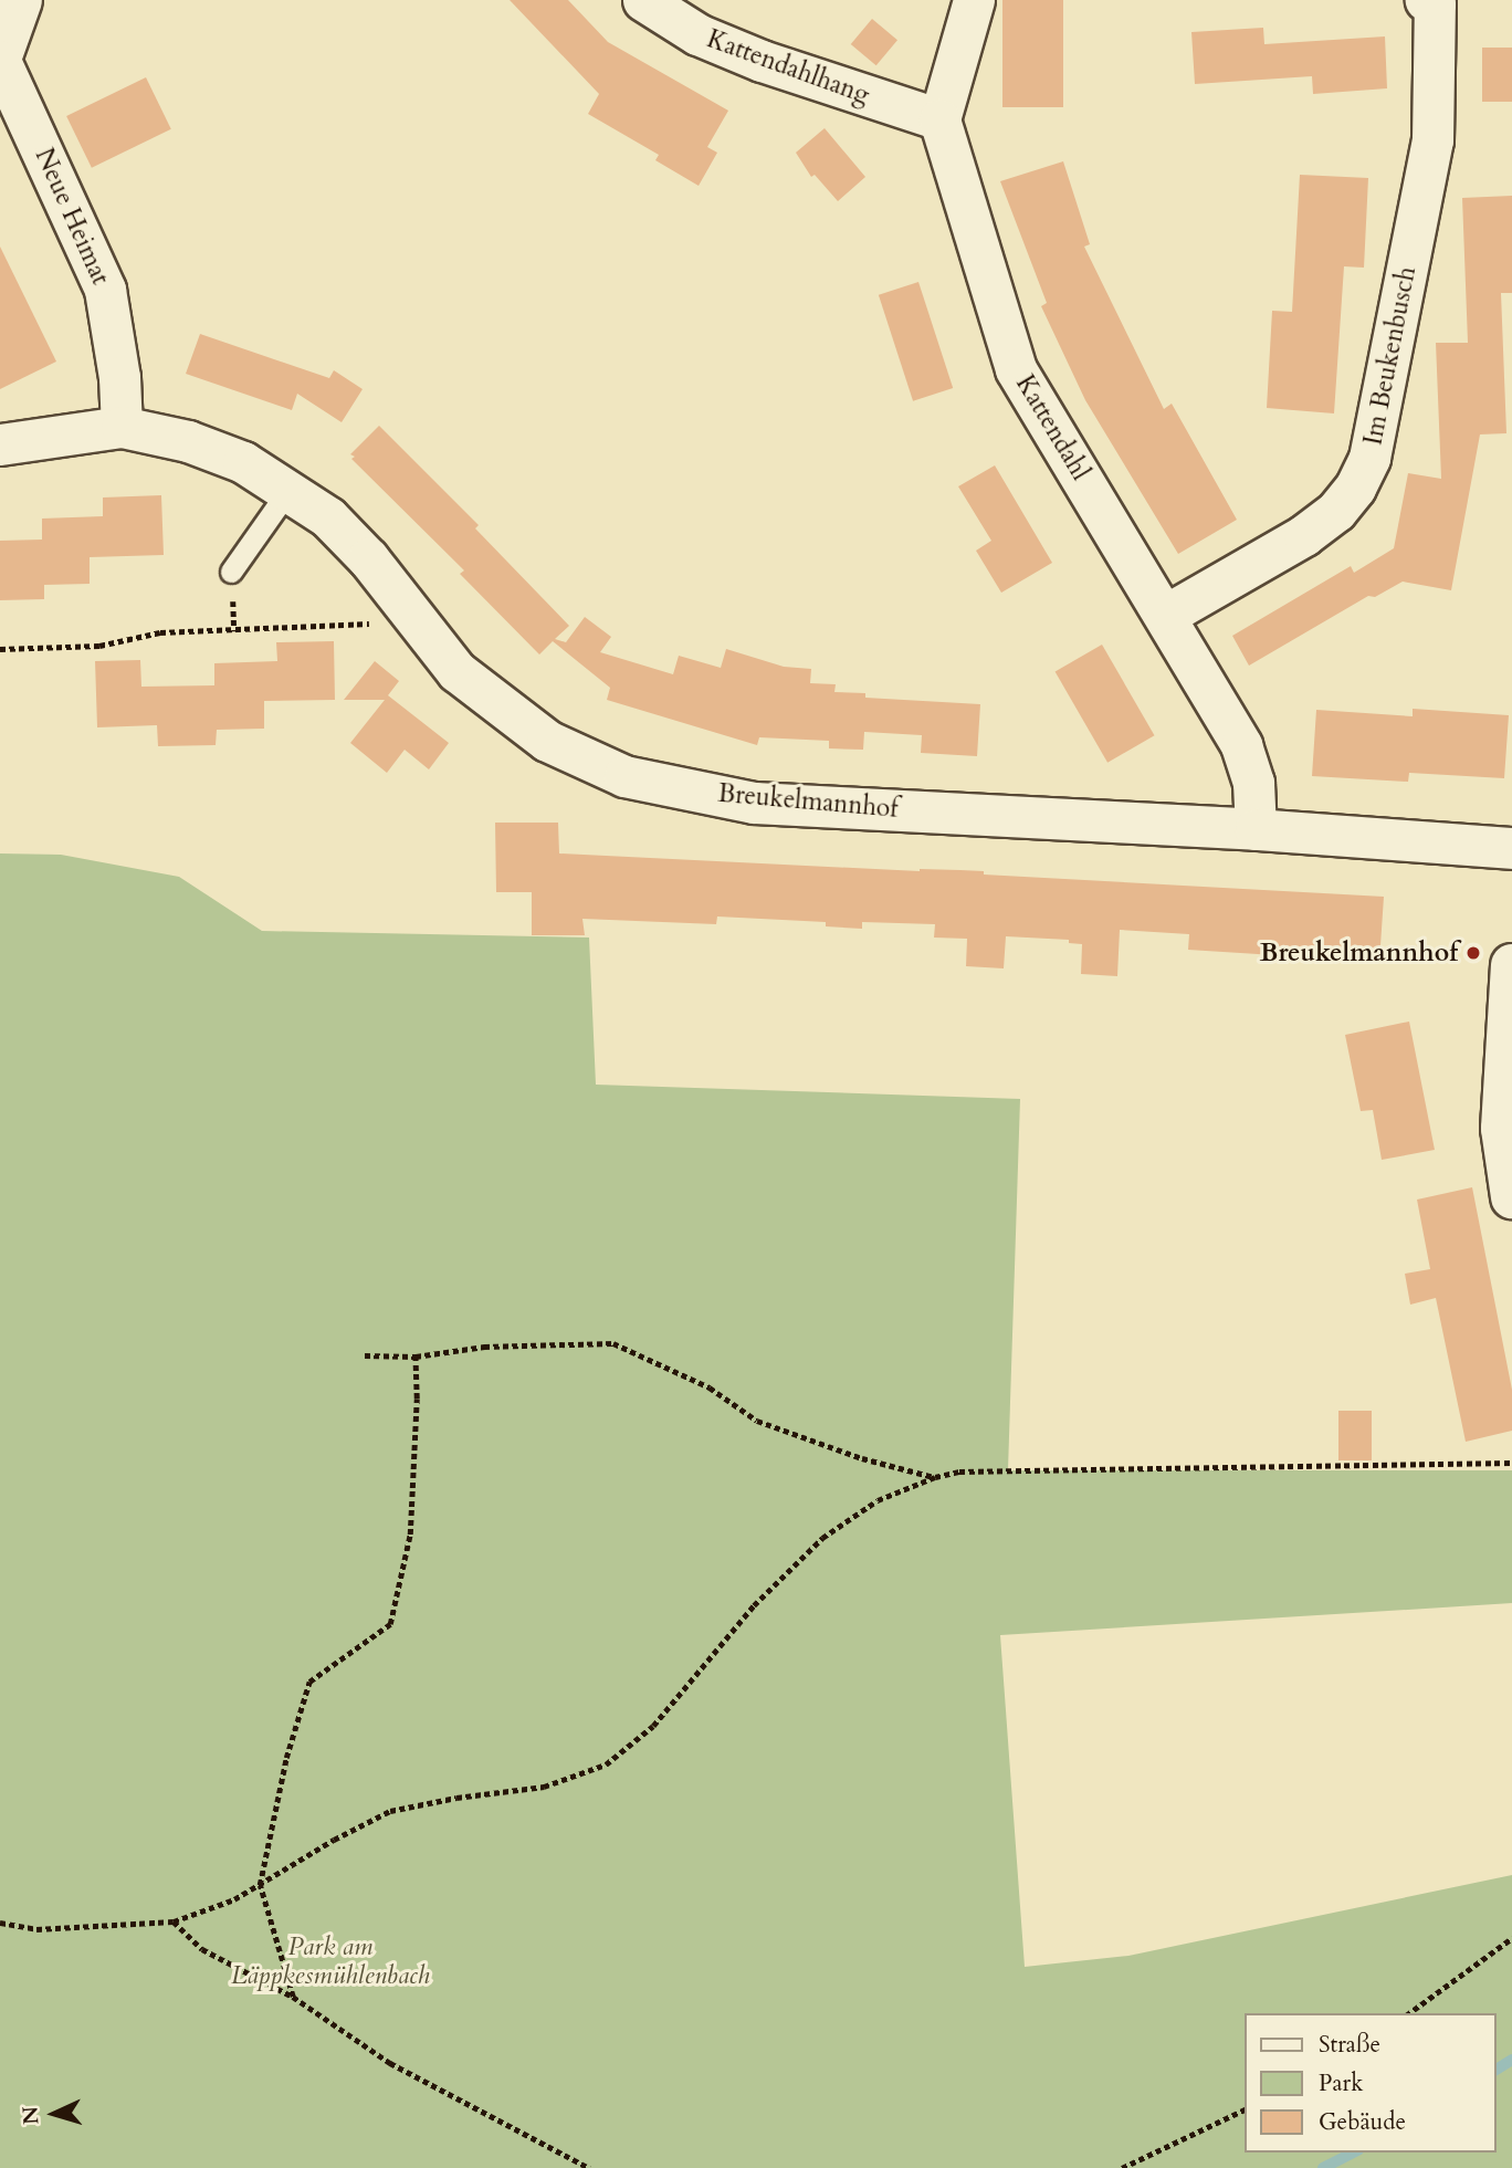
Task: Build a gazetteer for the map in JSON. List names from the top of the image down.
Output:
{
  "streets": {
    "street": [
      "Kattendahlhang",
      "Neue Heimat",
      "Im Beukenbusch",
      "Kattendahl",
      "Breukelmannhof"
    ]
  },
  "crossings": [
    ["Kattendahlhang", "Kattendahl"],
    ["Neue Heimat", "Breukelmannhof"],
    ["Im Beukenbusch", "Kattendahl"],
    ["Kattendahl", "Breukelmannhof"]
  ],
  "parks": ["Park am Läppkesmühlenbach"],
  "places": ["Breukelmannhof"],
  "legend": ["Straße", "Park", "Gebäude"],
  "north": "left"
}
